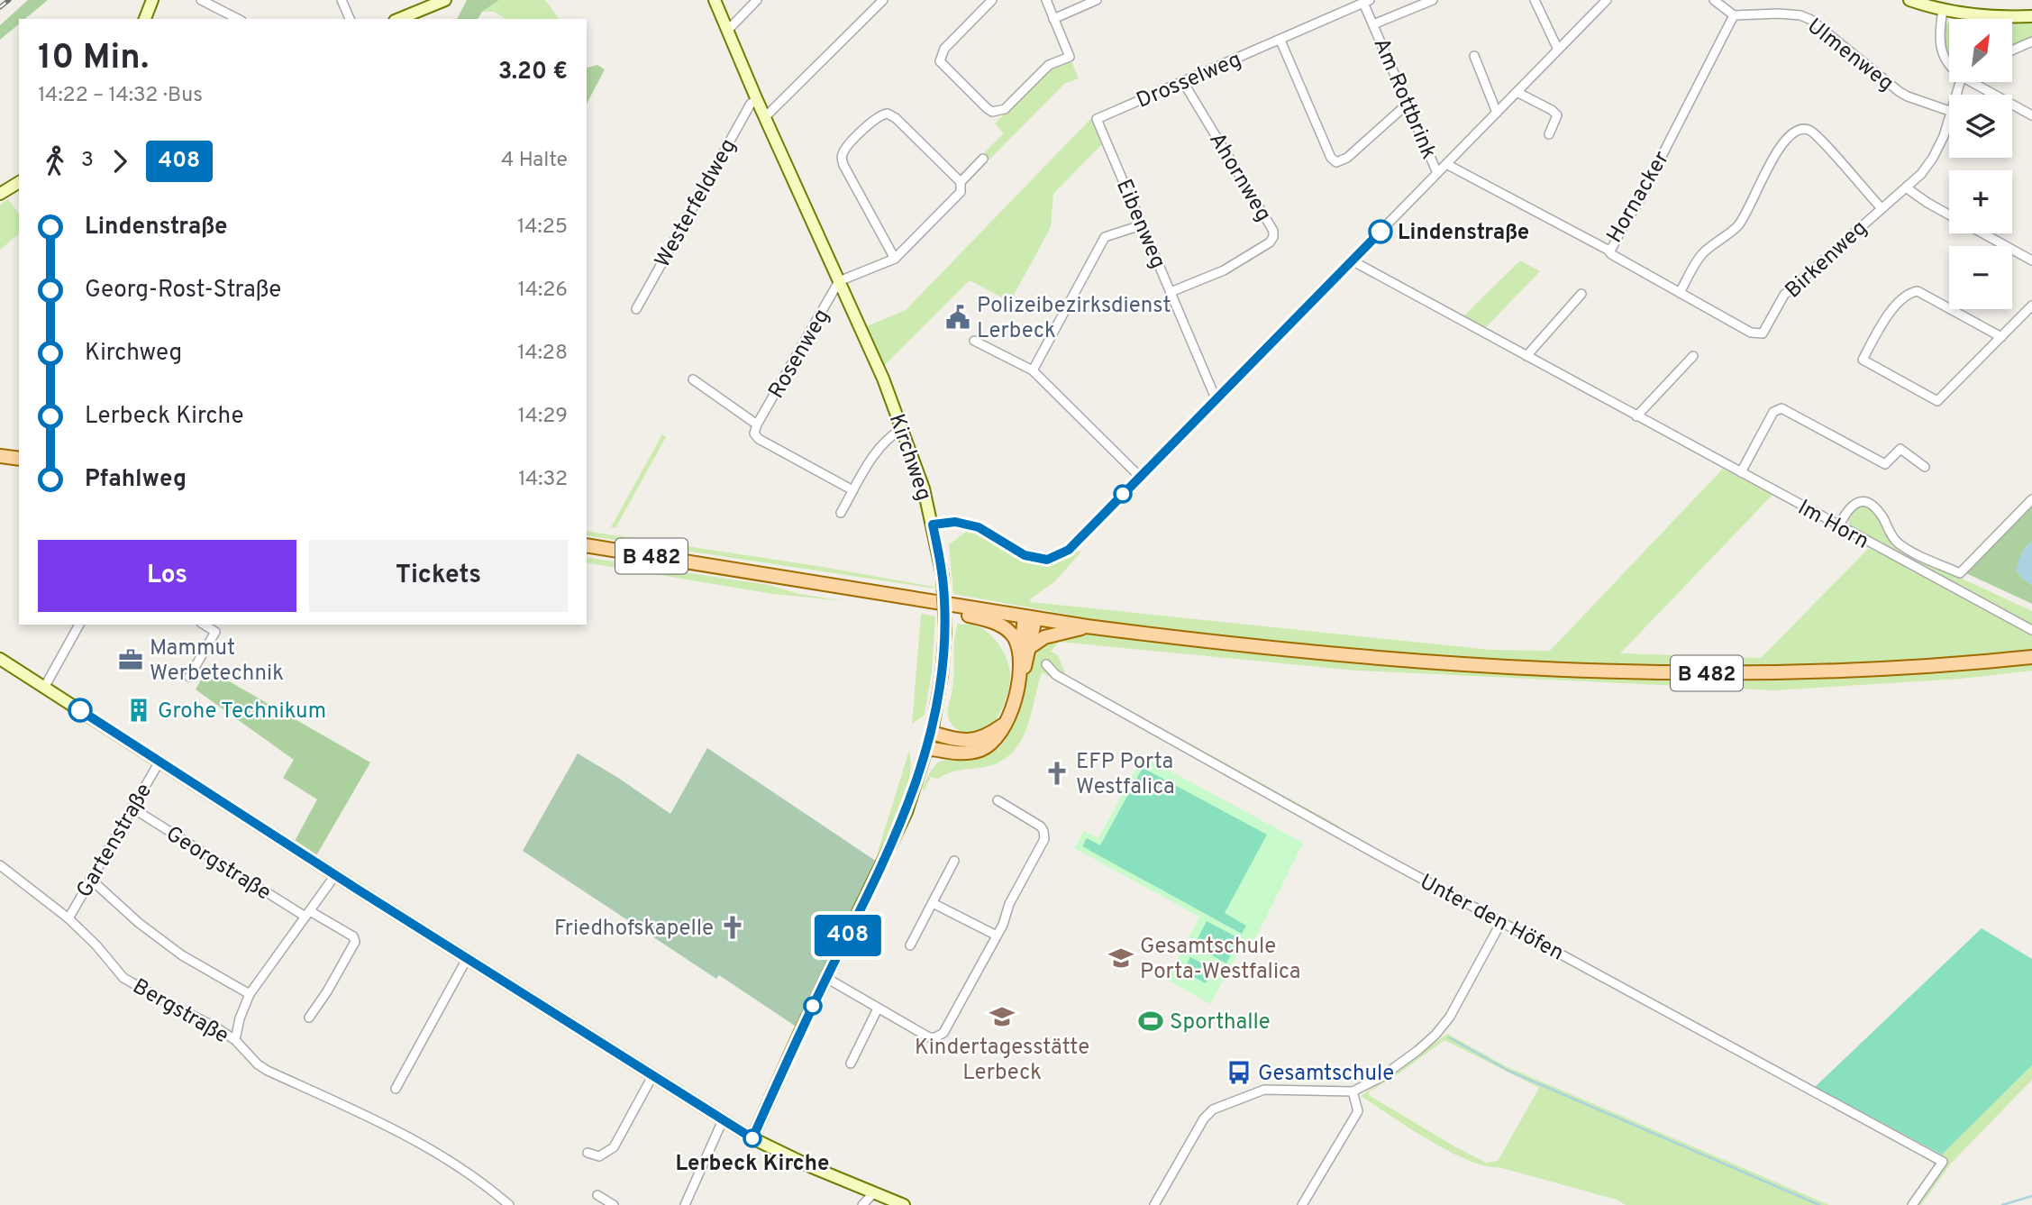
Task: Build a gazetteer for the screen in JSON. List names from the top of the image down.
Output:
{
  "streets": {
    "main road": ["B 482"],
    "street": [
      "Ulmenweg",
      "Drosselweg",
      "Am Rottbrink",
      "Ahornweg",
      "Hornacker",
      "Westerfeldweg",
      "Eibenweg",
      "Birkenweg",
      "Rosenweg",
      "Kirchweg",
      "Im Horn",
      "Gartenstraße",
      "Georgstraße",
      "Unter den Höfen",
      "Bergstraße"
    ]
  },
  "crossings": [
    ["Ulmenweg", "Hornacker"],
    ["Drosselweg", "Am Rottbrink"],
    ["Drosselweg", "Ahornweg"],
    ["Drosselweg", "Eibenweg"],
    ["Ahornweg", "Eibenweg"],
    ["Hornacker", "Birkenweg"],
    ["Westerfeldweg", "Kirchweg"],
    ["Rosenweg", "Kirchweg"],
    ["Gartenstraße", "Georgstraße"],
    ["Gartenstraße", "Bergstraße"]
  ],
  "places": {
    "other": ["Lindenstraße", "Lerbeck Kirche"],
    "public building": ["Polizeibezirksdienst Lerbeck"],
    "office": ["Mammut Werbetechnik"],
    "building": ["Grohe Technikum"],
    "church": ["EFP Porta Westfalica", "Friedhofskapelle"],
    "school or university": ["Gesamtschule Porta-Westfalica", "Kindertagesstätte Lerbeck"],
    "sports": ["Sporthalle"],
    "bus stop": ["Gesamtschule"]
  },
  "lines": ["bus line 408"],
  "north": "top right",
  "page": {
    "on_map": "408",
    "map_buttons": ["+", "−"],
    "heading": ["10 Min.", "14:22 – 14:32 · Bus", "3.20 €"],
    "legs": ["3", "408", "4 Halte"],
    "list": [
      {
        "name": "Lindenstraße",
        "value": "14:25"
      },
      {
        "name": "Georg-Rost-Straße",
        "value": "14:26"
      },
      {
        "name": "Kirchweg",
        "value": "14:28"
      },
      {
        "name": "Lerbeck Kirche",
        "value": "14:29"
      },
      {
        "name": "Pfahlweg",
        "value": "14:32"
      }
    ],
    "buttons": ["Los", "Tickets"]
  }
}
